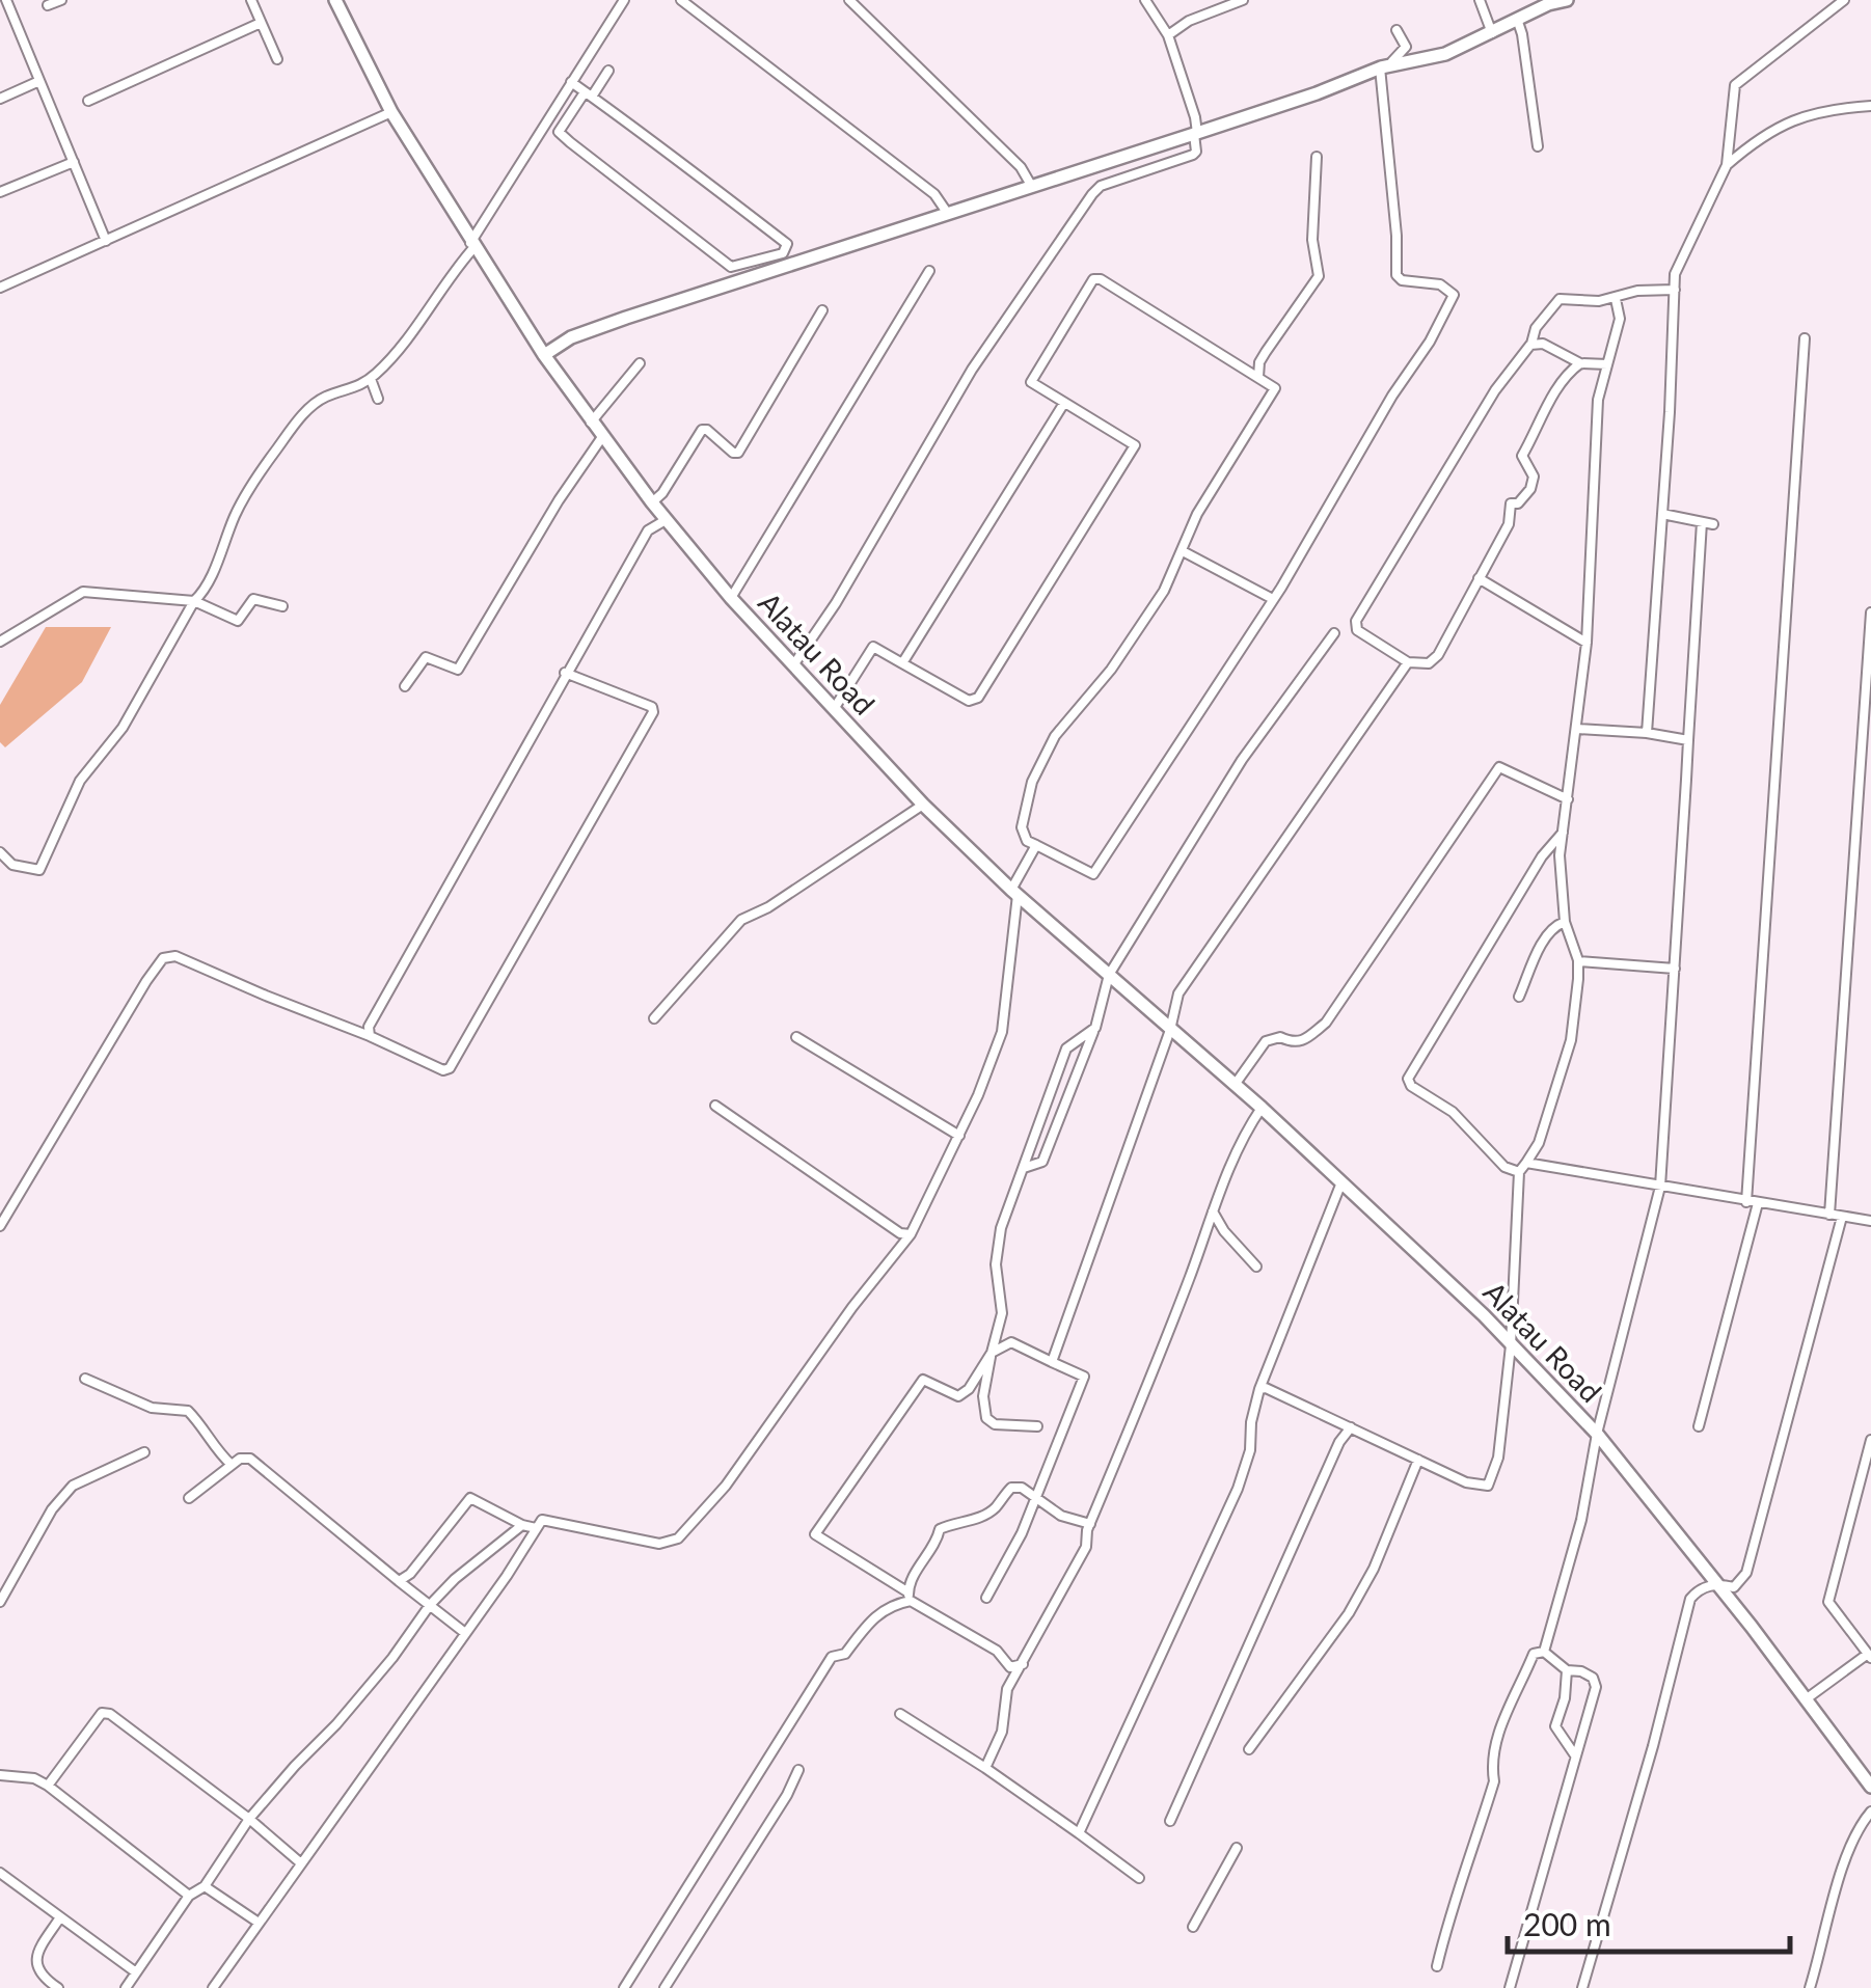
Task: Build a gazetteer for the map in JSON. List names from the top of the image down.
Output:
{
  "streets": {
    "main road": ["Alatau Road"]
  },
  "scale_bar": "200 m"
}
